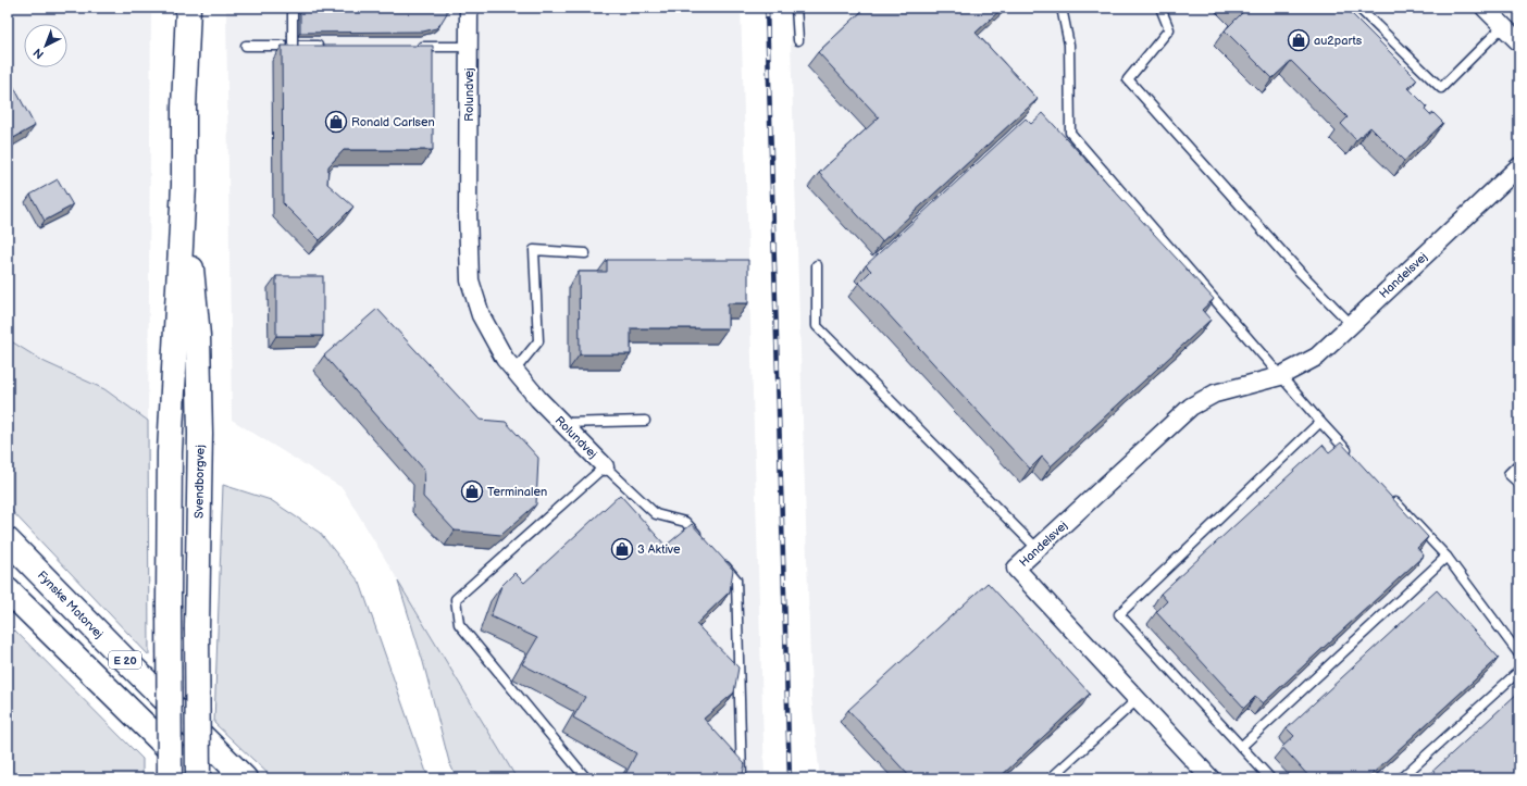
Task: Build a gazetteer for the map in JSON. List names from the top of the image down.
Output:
{
  "streets": {
    "main road": ["Svendborgvej", "Fynske Motorvej", "E 20"],
    "street": ["Rolundvej", "Handelsvej"]
  },
  "crossings": [
    ["Svendborgvej", "E 20"]
  ],
  "places": {
    "shop": [
      "au2parts",
      "Ronald Carlsen",
      "Terminalen",
      "3 Aktive"
    ]
  },
  "north": "bottom left"
}
